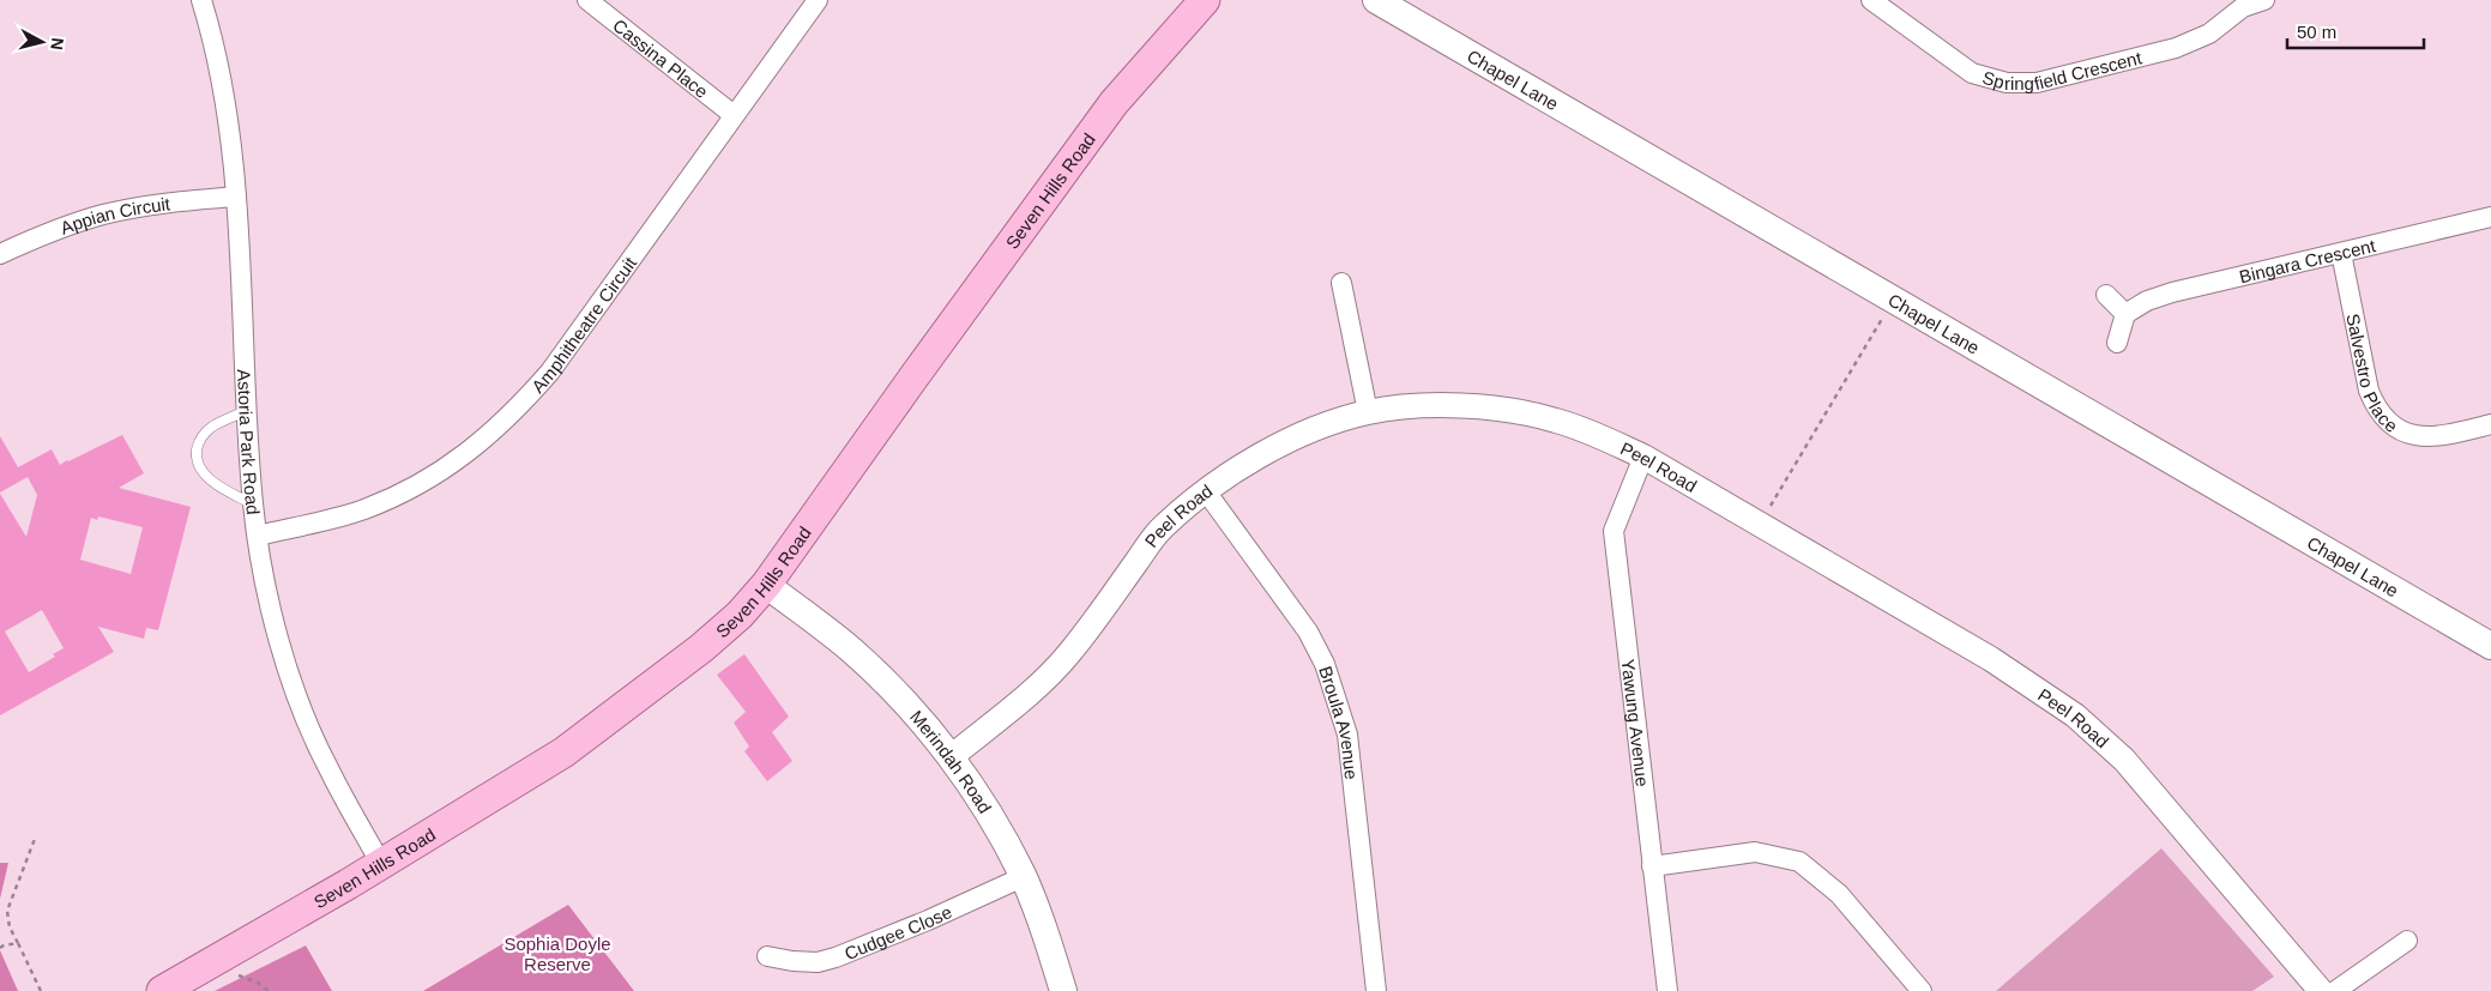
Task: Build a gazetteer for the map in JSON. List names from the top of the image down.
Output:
{
  "streets": {
    "main road": ["Chapel Lane", "Seven Hills Road", "Merindah Road"],
    "street": [
      "Cassina Place",
      "Springfield Crescent",
      "Appian Circuit",
      "Bingara Crescent",
      "Amphitheatre Circuit",
      "Salvestro Place",
      "Astoria Park Road",
      "Peel Road",
      "Yawung Avenue",
      "Broula Avenue",
      "Cudgee Close"
    ]
  },
  "crossings": [
    ["Cassina Place", "Amphitheatre Circuit"],
    ["Seven Hills Road", "Astoria Park Road"],
    ["Seven Hills Road", "Merindah Road"],
    ["Appian Circuit", "Astoria Park Road"],
    ["Bingara Crescent", "Salvestro Place"],
    ["Amphitheatre Circuit", "Astoria Park Road"],
    ["Peel Road", "Yawung Avenue"],
    ["Peel Road", "Broula Avenue"],
    ["Peel Road", "Merindah Road"],
    ["Merindah Road", "Cudgee Close"]
  ],
  "parks": ["Sophia Doyle Reserve"],
  "scale_bar": "50 m",
  "north": "right"
}
